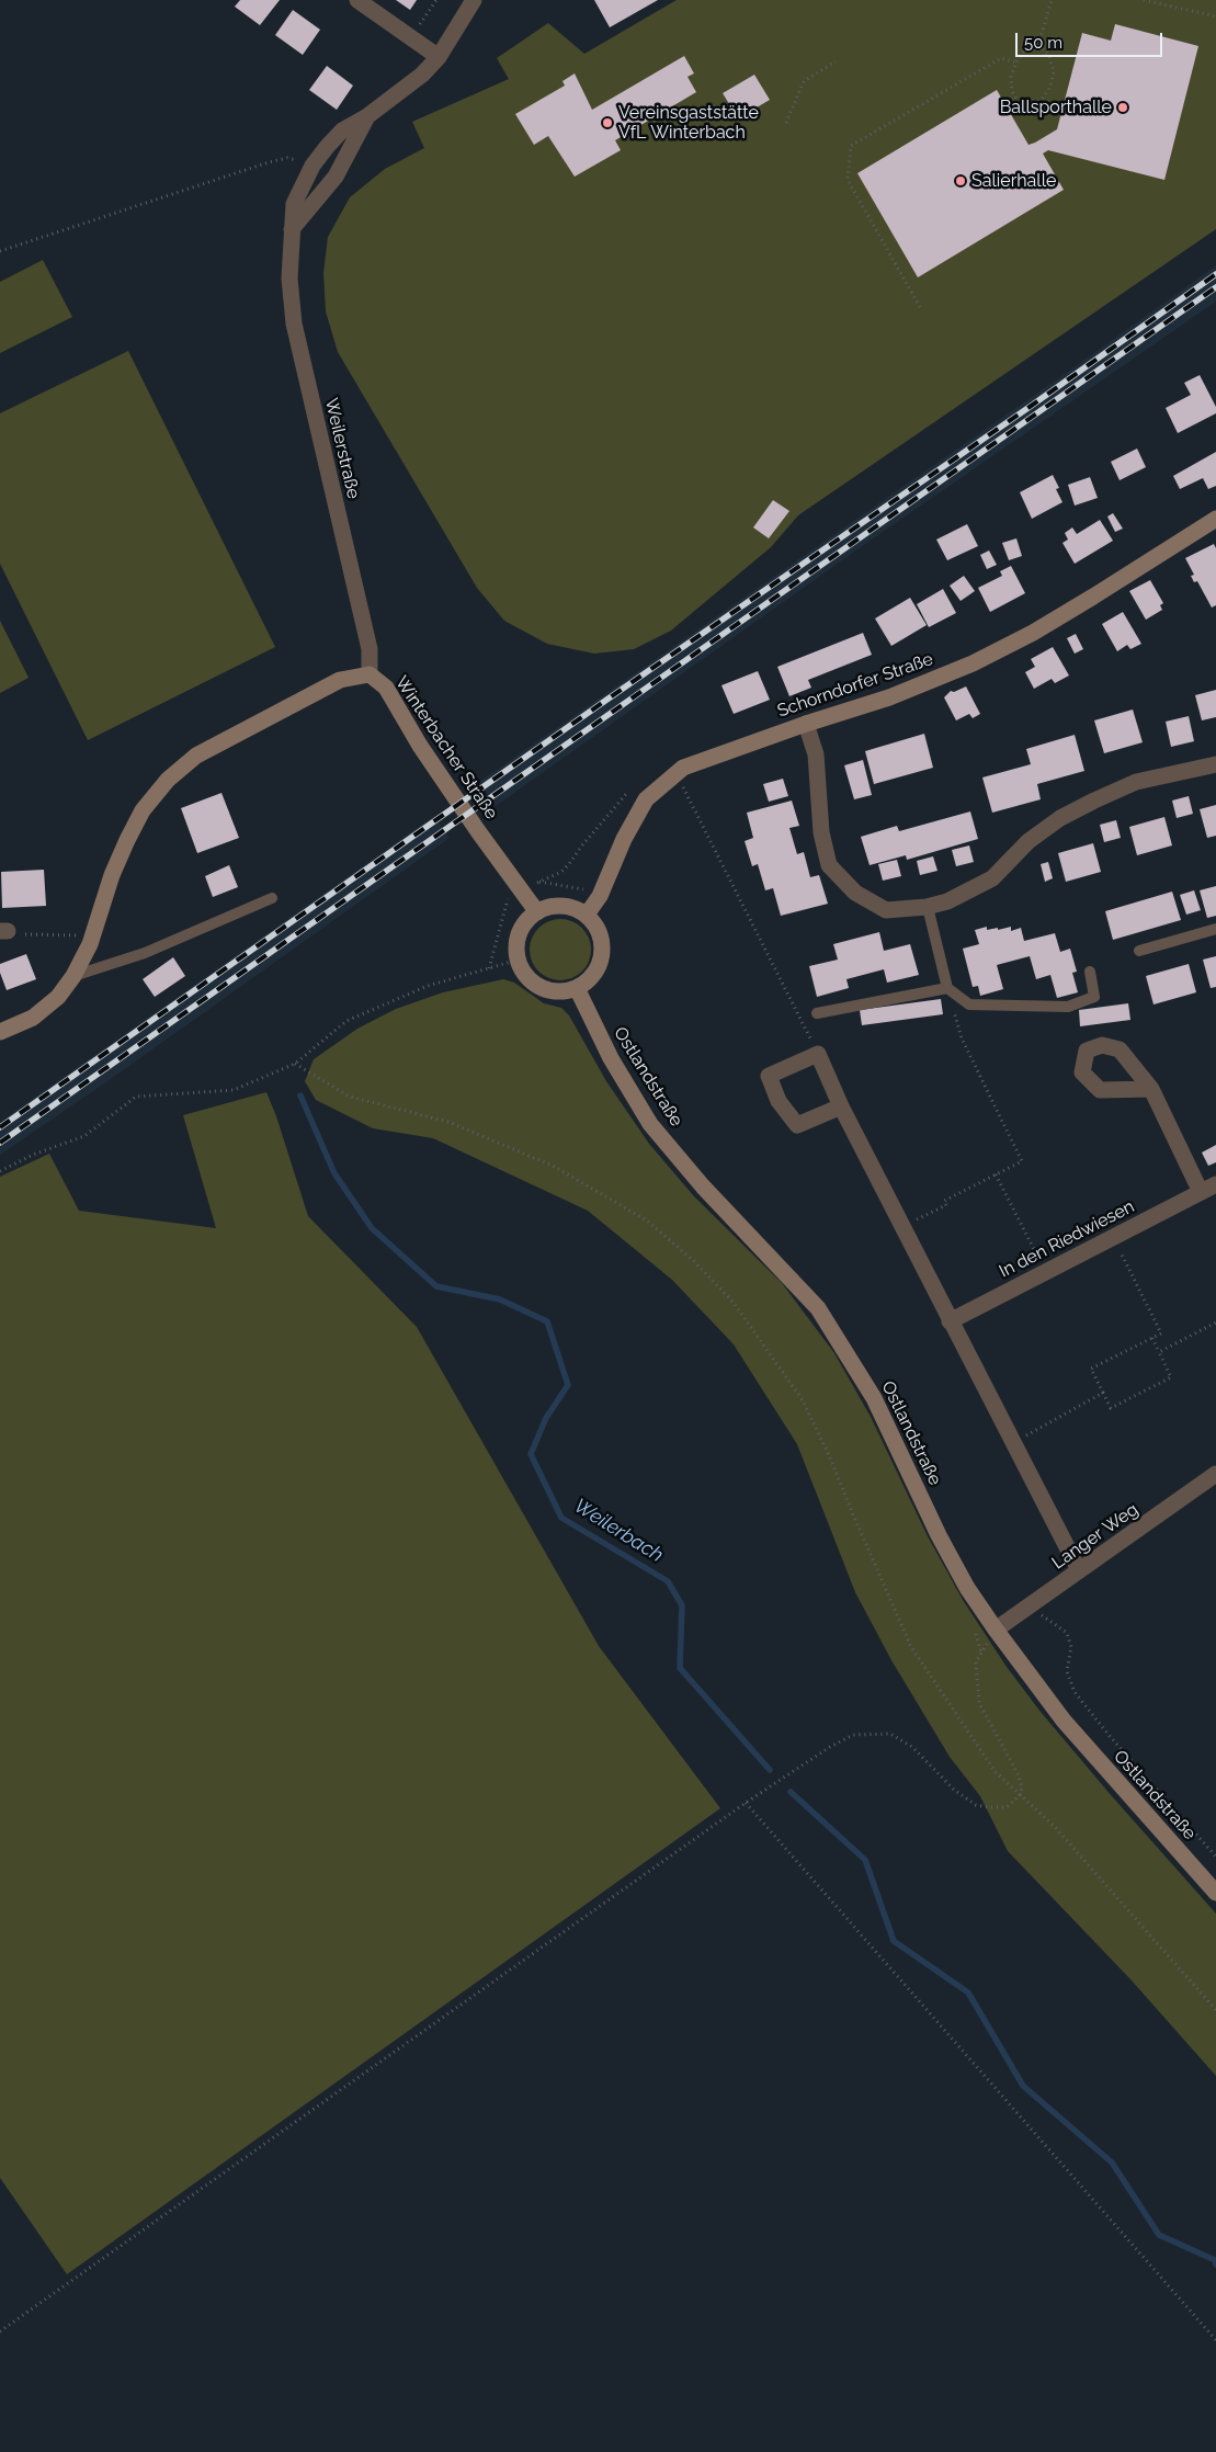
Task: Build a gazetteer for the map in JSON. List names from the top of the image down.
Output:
{
  "streets": {
    "street": [
      "Weilerstraße",
      "Schorndorfer Straße",
      "Winterbacher Straße",
      "Ostlandstraße",
      "In den Riedwiesen",
      "Langer Weg"
    ]
  },
  "crossings": [
    ["Weilerstraße", "Winterbacher Straße"],
    ["Schorndorfer Straße", "Winterbacher Straße"],
    ["Schorndorfer Straße", "Ostlandstraße"],
    ["Winterbacher Straße", "Ostlandstraße"],
    ["Ostlandstraße", "Langer Weg"]
  ],
  "water": ["Weilerbach"],
  "places": ["Ballsporthalle", "Vereinsgaststätte VfL Winterbach", "Salierhalle"],
  "scale_bar": "50 m"
}
